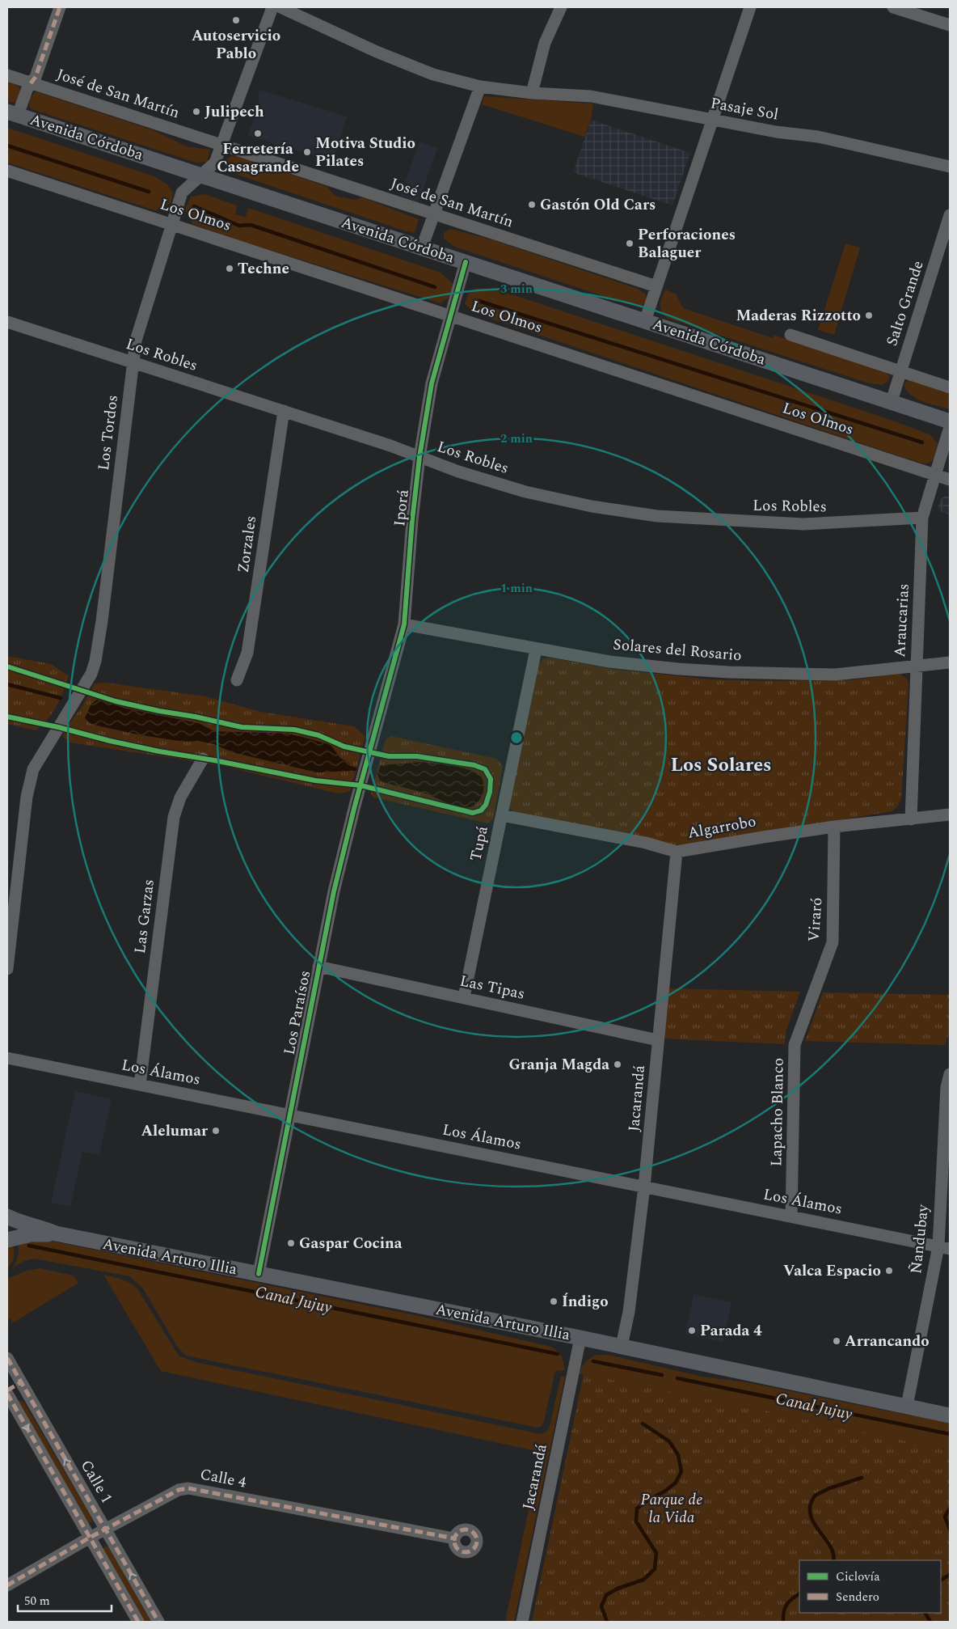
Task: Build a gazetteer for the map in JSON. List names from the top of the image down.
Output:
{
  "streets": {
    "main road": ["Avenida Córdoba", "Avenida Arturo Illia"],
    "street": [
      "José de San Martín",
      "Pasaje Sol",
      "Los Olmos",
      "Salto Grande",
      "Los Robles",
      "Los Tordos",
      "Iporá",
      "Zorzales",
      "Araucarias",
      "Solares del Rosario",
      "Algarrobo",
      "Tupá",
      "Las Garzas",
      "Viraró",
      "Las Tipas",
      "Los Paraísos",
      "Los Álamos",
      "Jacarandá",
      "Lapacho Blanco",
      "Ñandubay",
      "Calle 4",
      "Calle 1"
    ]
  },
  "crossings": [
    ["José de San Martín", "Los Tordos"],
    ["Avenida Córdoba", "Salto Grande"],
    ["Avenida Córdoba", "Los Tordos"],
    ["Avenida Córdoba", "Iporá"],
    ["Los Olmos", "Los Tordos"],
    ["Los Olmos", "Iporá"],
    ["Los Olmos", "Araucarias"],
    ["Los Robles", "Los Tordos"],
    ["Los Robles", "Iporá"],
    ["Los Robles", "Zorzales"],
    ["Los Robles", "Araucarias"],
    ["Iporá", "Solares del Rosario"],
    ["Iporá", "Los Paraísos"],
    ["Araucarias", "Solares del Rosario"],
    ["Araucarias", "Algarrobo"],
    ["Solares del Rosario", "Tupá"],
    ["Algarrobo", "Tupá"],
    ["Algarrobo", "Viraró"],
    ["Algarrobo", "Jacarandá"],
    ["Tupá", "Las Tipas"],
    ["Las Garzas", "Los Álamos"],
    ["Viraró", "Lapacho Blanco"],
    ["Las Tipas", "Los Paraísos"],
    ["Las Tipas", "Jacarandá"],
    ["Los Paraísos", "Los Álamos"],
    ["Los Paraísos", "Avenida Arturo Illia"],
    ["Los Álamos", "Jacarandá"],
    ["Los Álamos", "Lapacho Blanco"],
    ["Los Álamos", "Ñandubay"],
    ["Jacarandá", "Avenida Arturo Illia"],
    ["Ñandubay", "Avenida Arturo Illia"],
    ["Calle 4", "Calle 1"]
  ],
  "districts": ["Los Solares"],
  "water": ["Canal Jujuy"],
  "parks": ["Parque de la Vida"],
  "places": [
    "Autoservicio Pablo",
    "Julipech",
    "Ferretería Casagrande",
    "Motiva Studio Pilates",
    "Gastón Old Cars",
    "Perforaciones Balaguer",
    "Techne",
    "Maderas Rizzotto",
    "Granja Magda",
    "Alelumar",
    "Gaspar Cocina",
    "Valca Espacio",
    "Índigo",
    "Parada 4",
    "Arrancando"
  ],
  "legend": ["Ciclovía", "Sendero"],
  "scale_bar": "50 m",
  "rings": ["3 min", "2 min", "1 min"]
}
